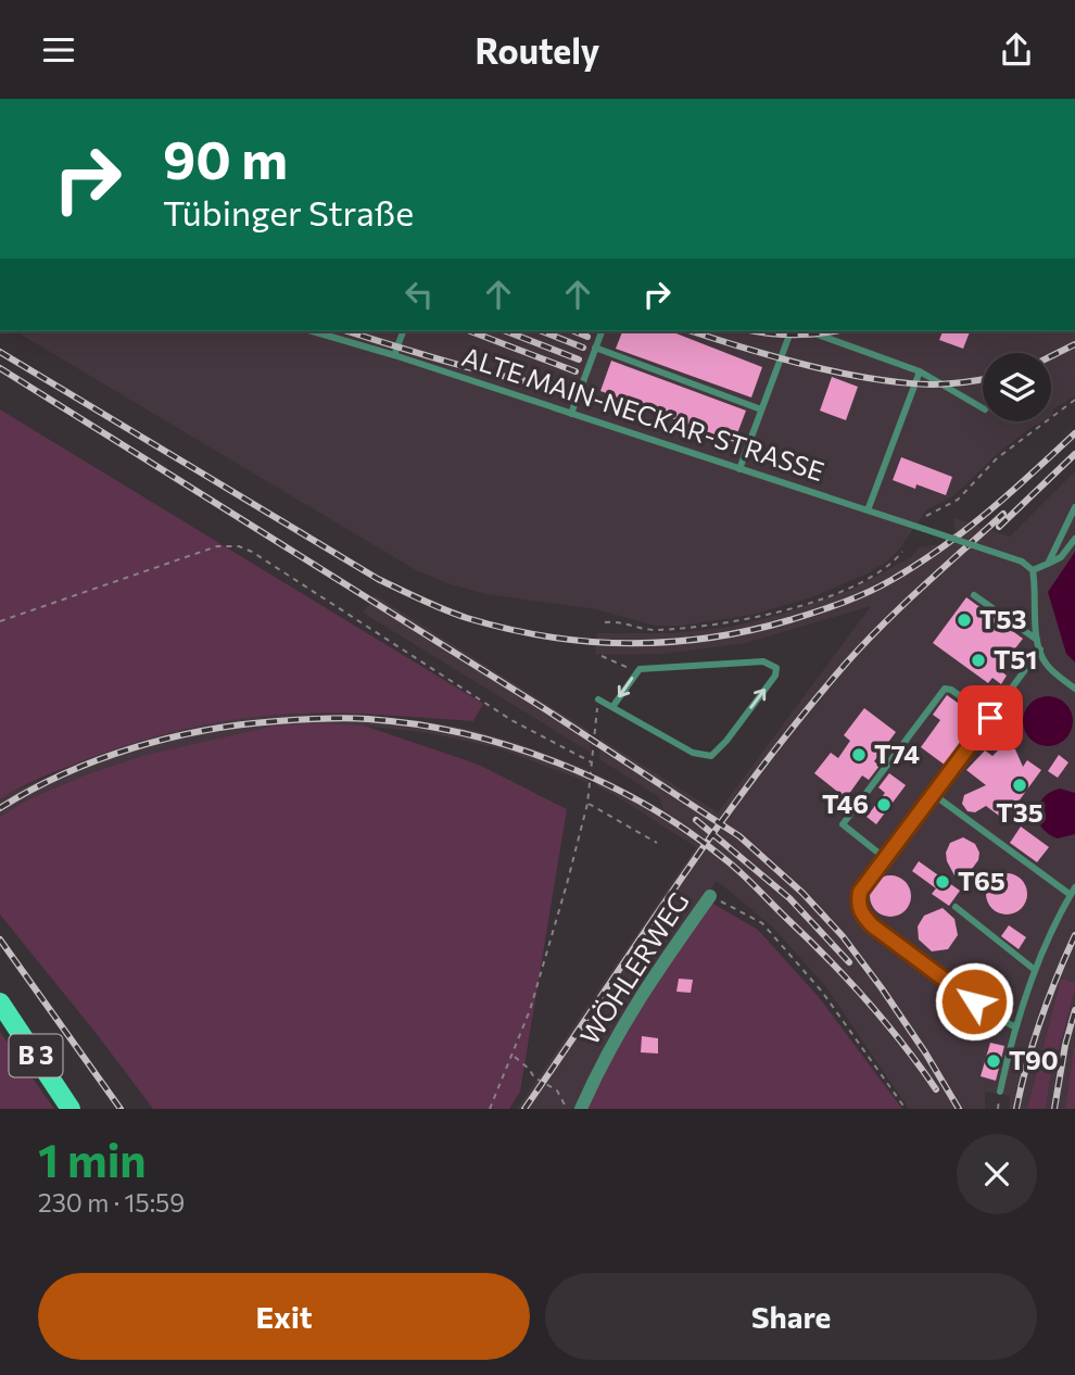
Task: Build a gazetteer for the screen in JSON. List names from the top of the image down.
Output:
{
  "streets": {
    "main road": ["B 3"],
    "street": ["WÖHLERWEG"],
    "lane": ["ALTE MAIN-NECKAR-STRASSE"]
  },
  "places": [
    "T53",
    "T51",
    "T74",
    "T35",
    "T46",
    "T65",
    "T90"
  ],
  "page": {
    "header": "Routely",
    "turn": ["90 m", "Tübinger Straße"],
    "heading": ["1 min", "230 m · 15:59"],
    "buttons": ["Exit", "Share"]
  }
}
